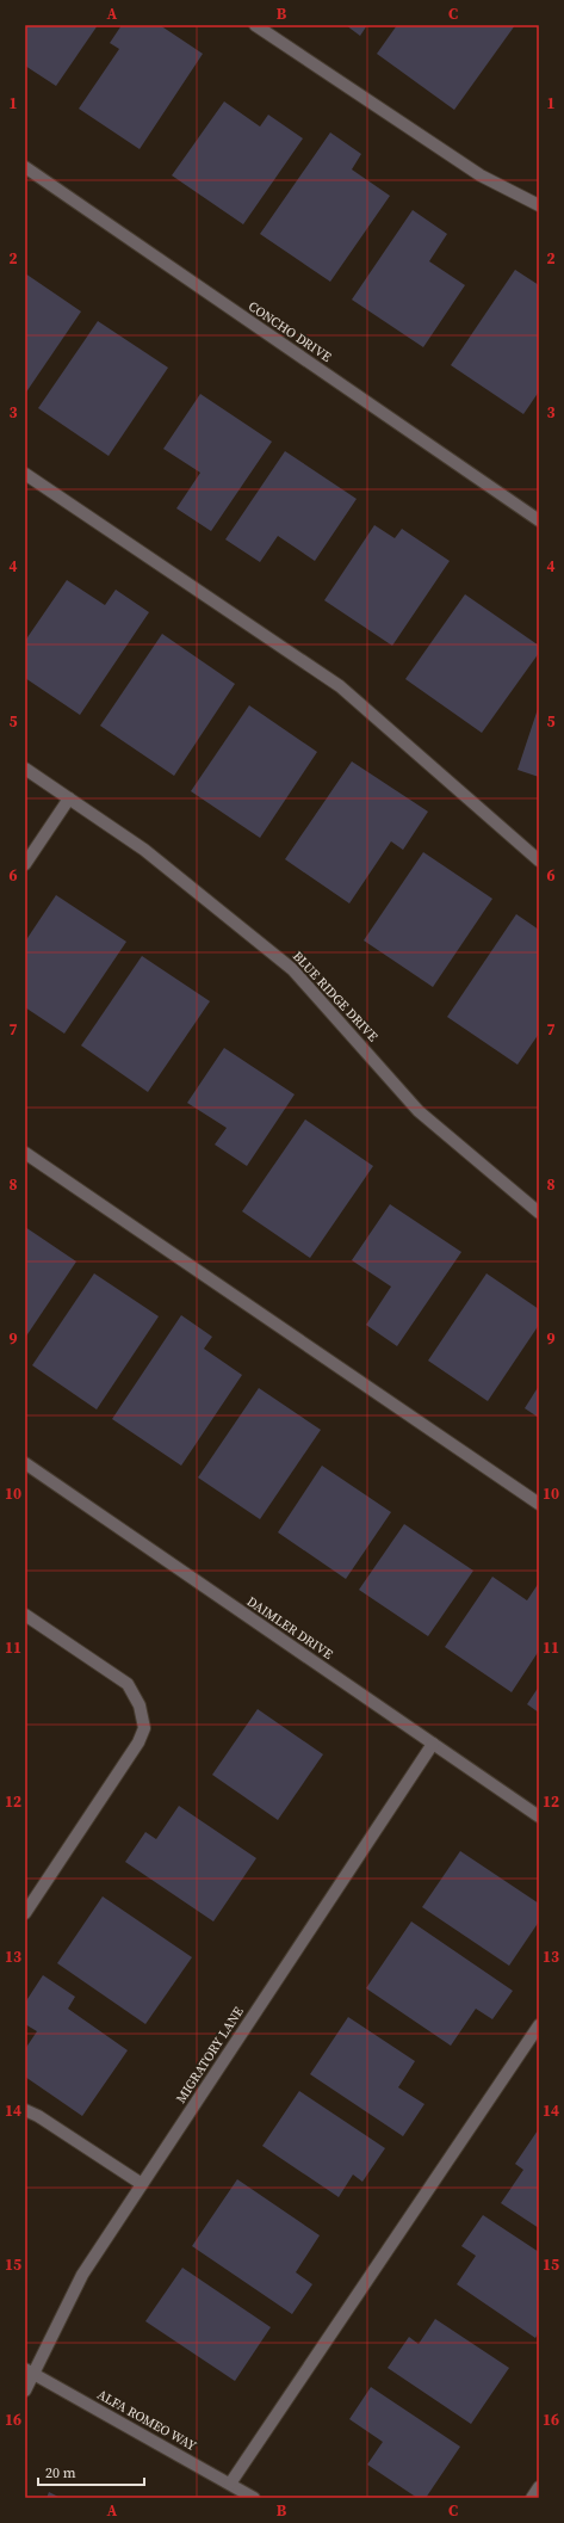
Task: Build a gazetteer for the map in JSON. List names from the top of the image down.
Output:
{
  "streets": {
    "street": [
      "CONCHO DRIVE",
      "BLUE RIDGE DRIVE",
      "DAIMLER DRIVE",
      "MIGRATORY LANE",
      "ALFA ROMEO WAY"
    ]
  },
  "crossings": [
    ["DAIMLER DRIVE", "MIGRATORY LANE"],
    ["MIGRATORY LANE", "ALFA ROMEO WAY"]
  ],
  "scale_bar": "20 m",
  "grid": {
    "columns": ["A", "B", "C"],
    "rows": [
      "1",
      "2",
      "3",
      "4",
      "5",
      "6",
      "7",
      "8",
      "9",
      "10",
      "11",
      "12",
      "13",
      "14",
      "15",
      "16"
    ]
  }
}
